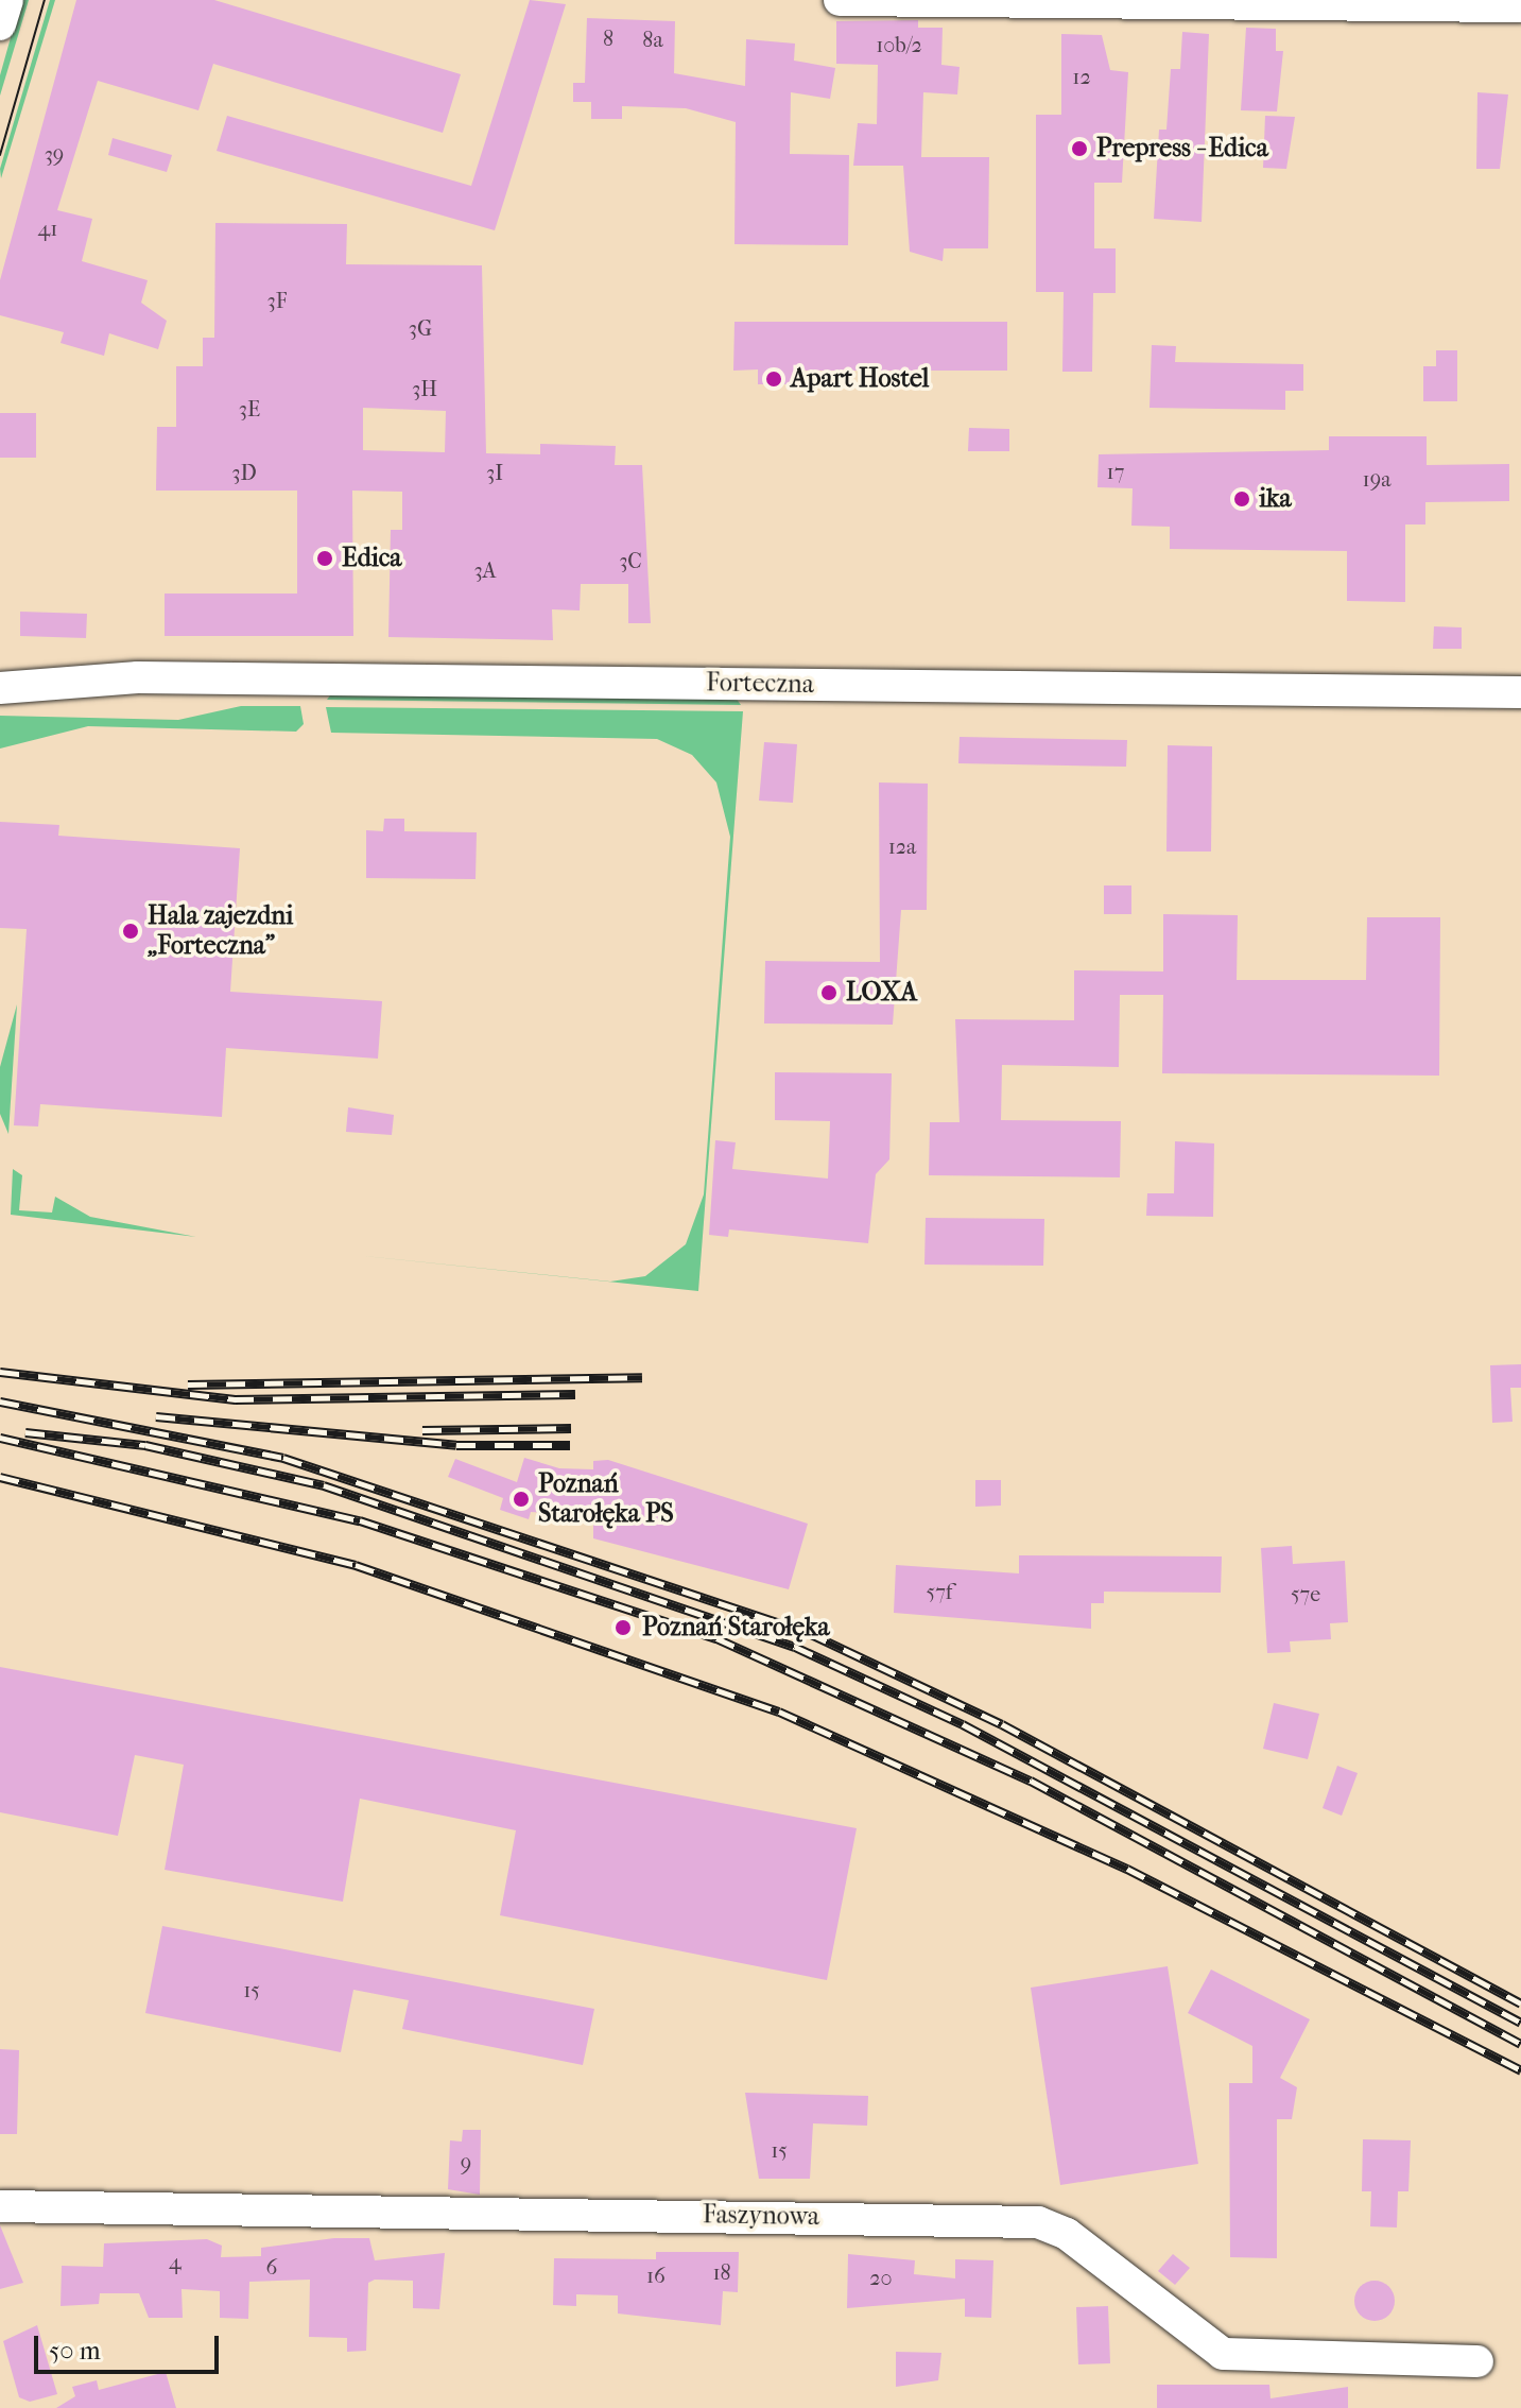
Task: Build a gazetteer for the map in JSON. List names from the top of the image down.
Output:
{
  "streets": {
    "street": ["Forteczna", "Faszynowa"]
  },
  "places": [
    "Prepress - Edica",
    "Apart Hostel",
    "ika",
    "Edica",
    "Hala zajezdni „Forteczna”",
    "LOXA",
    "Poznań Starołęka PS",
    "Poznań Starołęka"
  ],
  "house_numbers": [
    "8",
    "8a",
    "10b/2",
    "12",
    "39",
    "41",
    "3F",
    "3G",
    "3H",
    "3E",
    "17",
    "3D",
    "3I",
    "19a",
    "3C",
    "3A",
    "12a",
    "57f",
    "57e",
    "15",
    "15",
    "9",
    "4",
    "6",
    "18",
    "16",
    "20"
  ],
  "scale_bar": "50 m"
}
